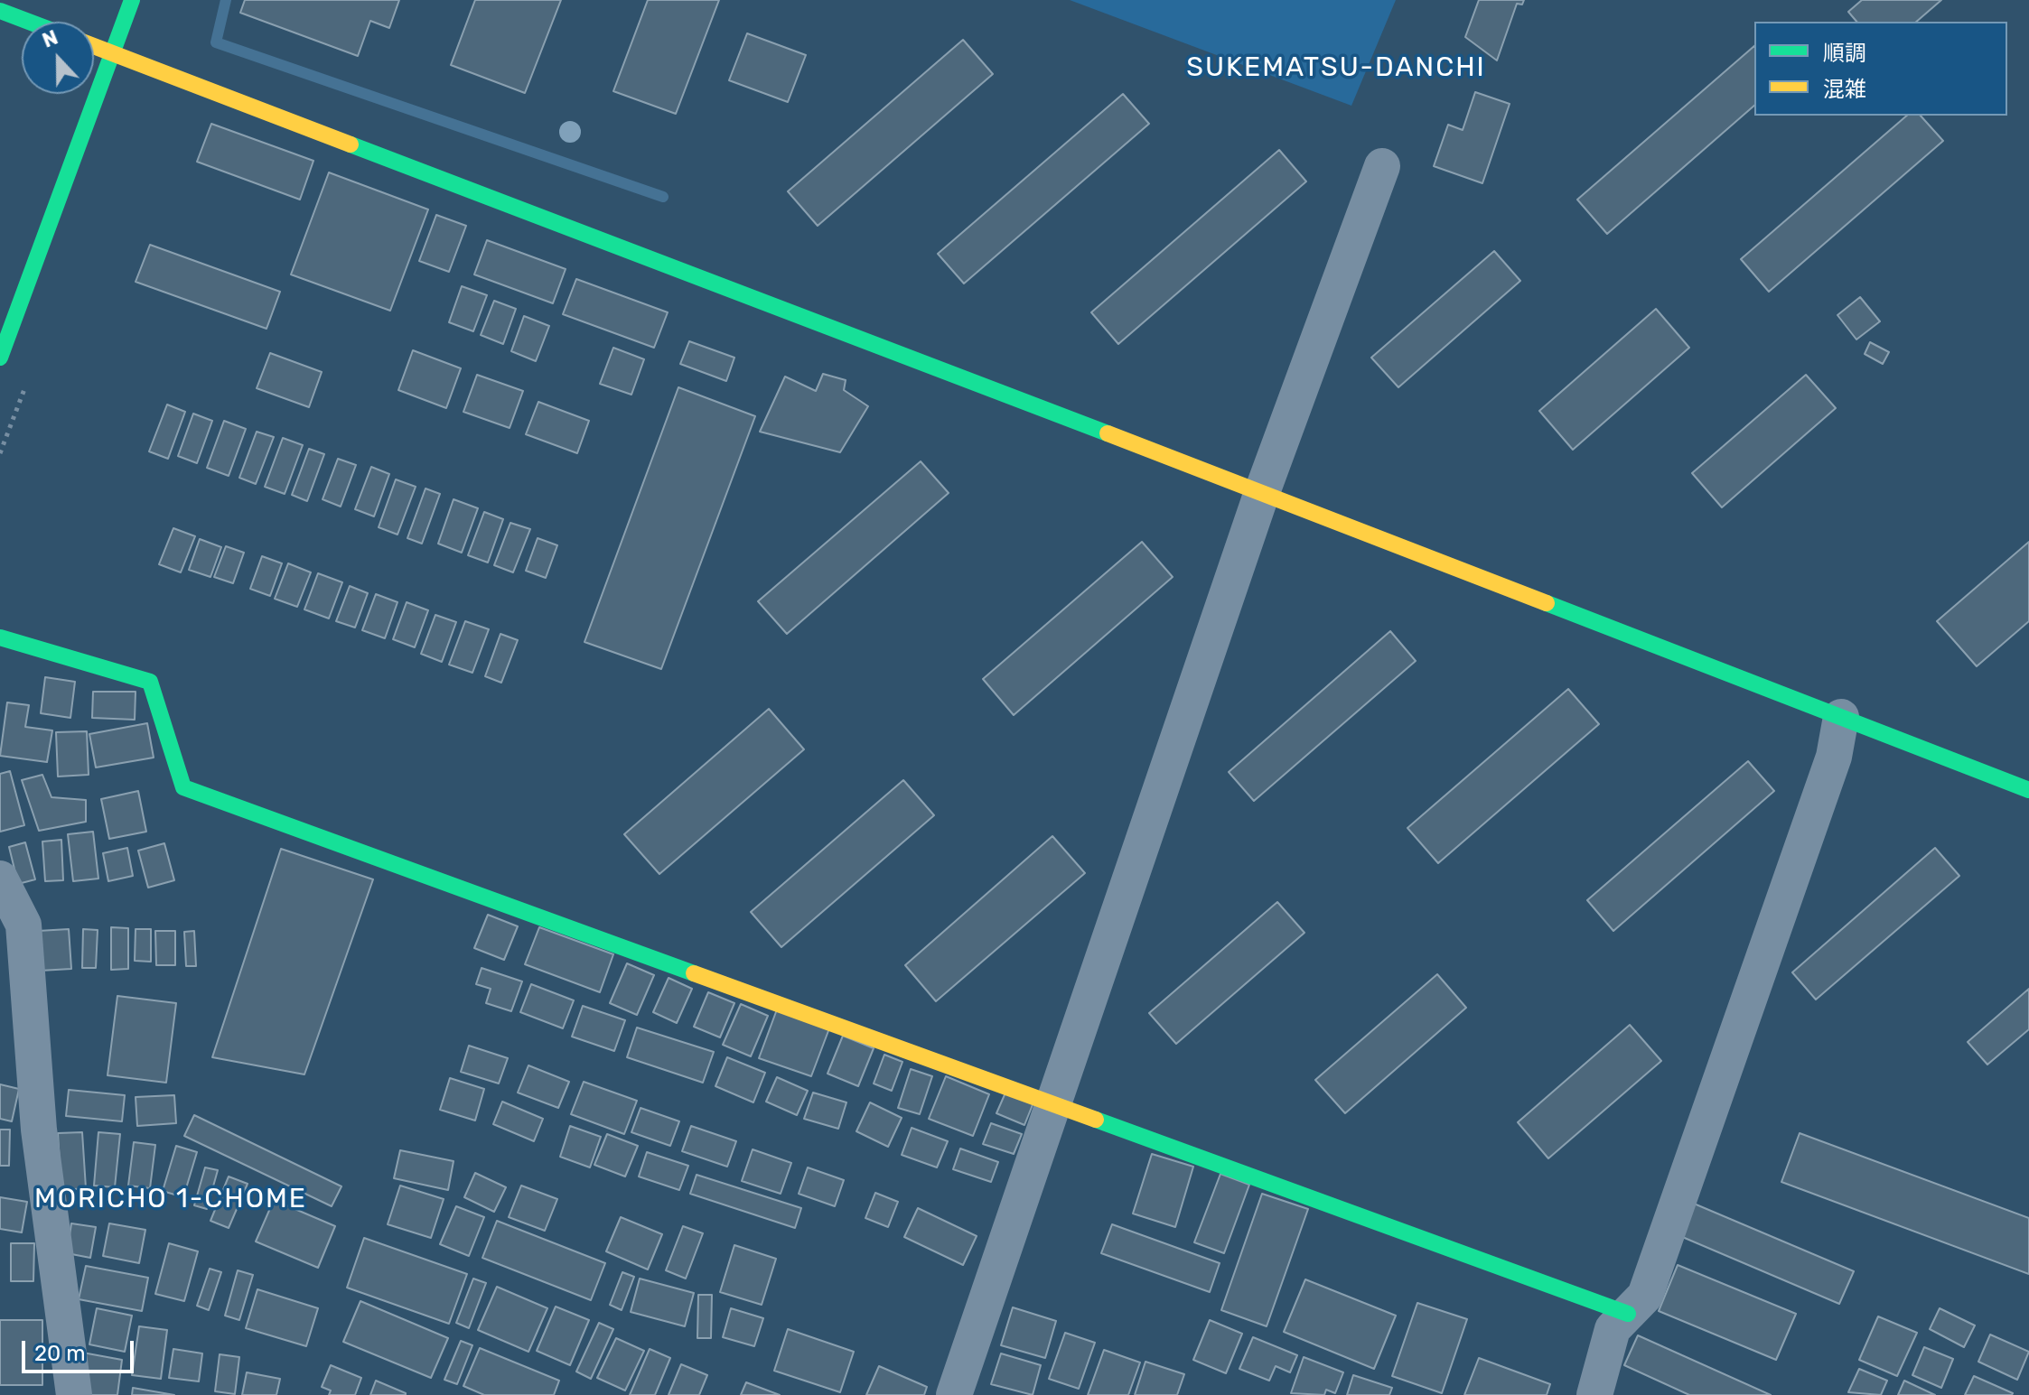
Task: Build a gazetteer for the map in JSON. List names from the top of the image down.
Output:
{
  "districts": ["SUKEMATSU-DANCHI", "MORICHO 1-CHOME"],
  "legend": ["順調", "混雑"],
  "scale_bar": "20 m",
  "north": "top"
}
